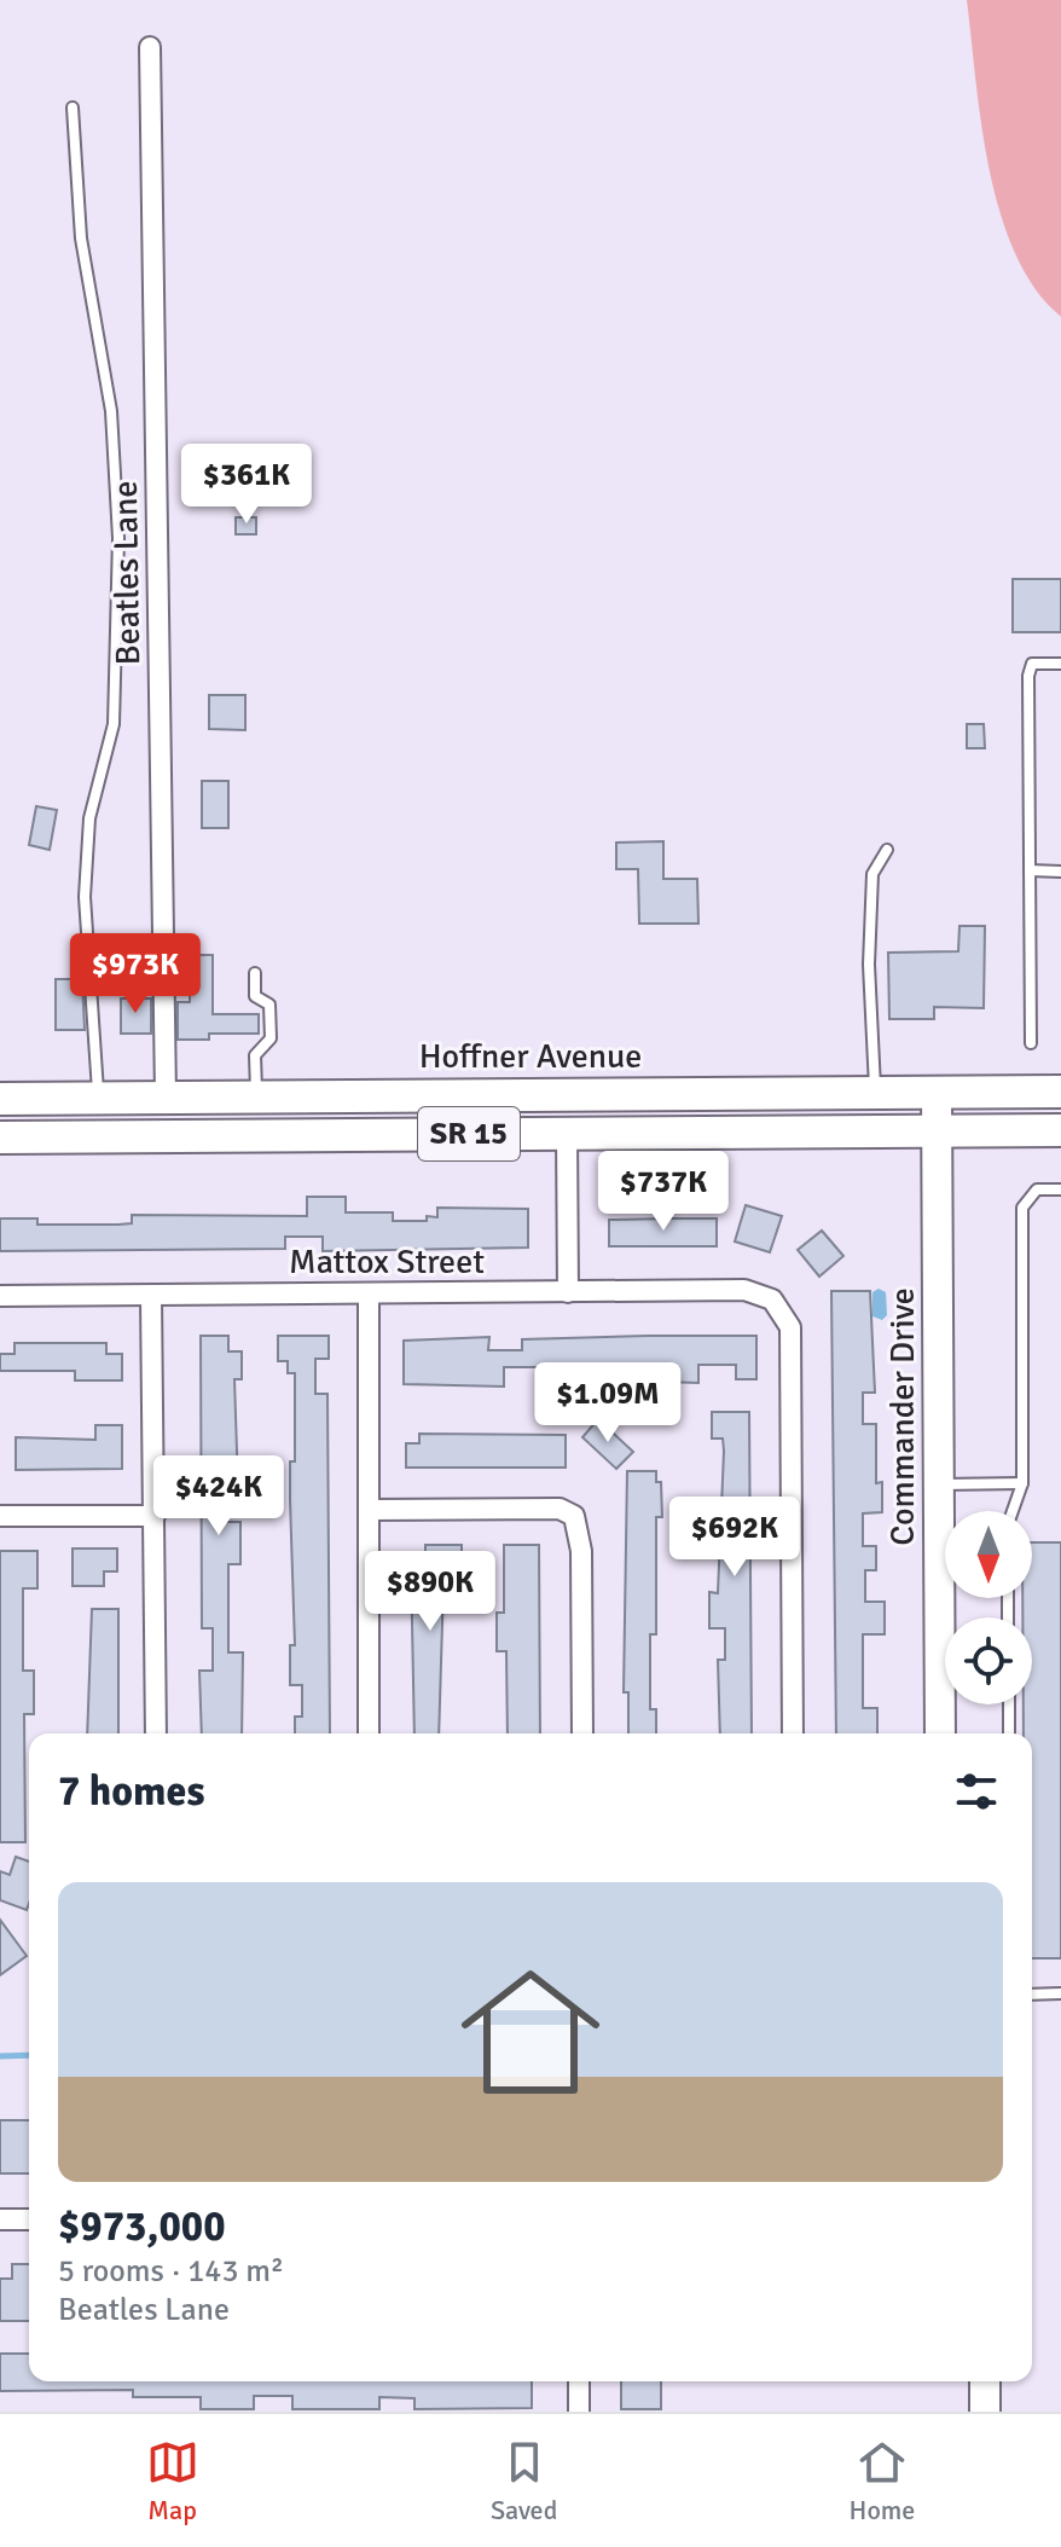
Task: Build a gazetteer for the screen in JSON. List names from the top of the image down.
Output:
{
  "streets": {
    "main road": ["Hoffner Avenue", "SR 15"],
    "street": ["Beatles Lane", "Mattox Street", "Commander Drive"]
  },
  "crossings": [
    ["Beatles Lane", "Hoffner Avenue"],
    ["Hoffner Avenue", "Commander Drive"],
    ["SR 15", "Commander Drive"]
  ],
  "north": "bottom",
  "page": {
    "price": [
      "$361K",
      "$973K",
      "$737K",
      "$1.09M",
      "$424K",
      "$692K",
      "$890K"
    ],
    "heading": "7 homes",
    "list": [
      {
        "name": "$973,000",
        "note": "5 rooms · 143 m² · Beatles Lane"
      }
    ],
    "tabs": ["Map", "Saved", "Home"]
  }
}
